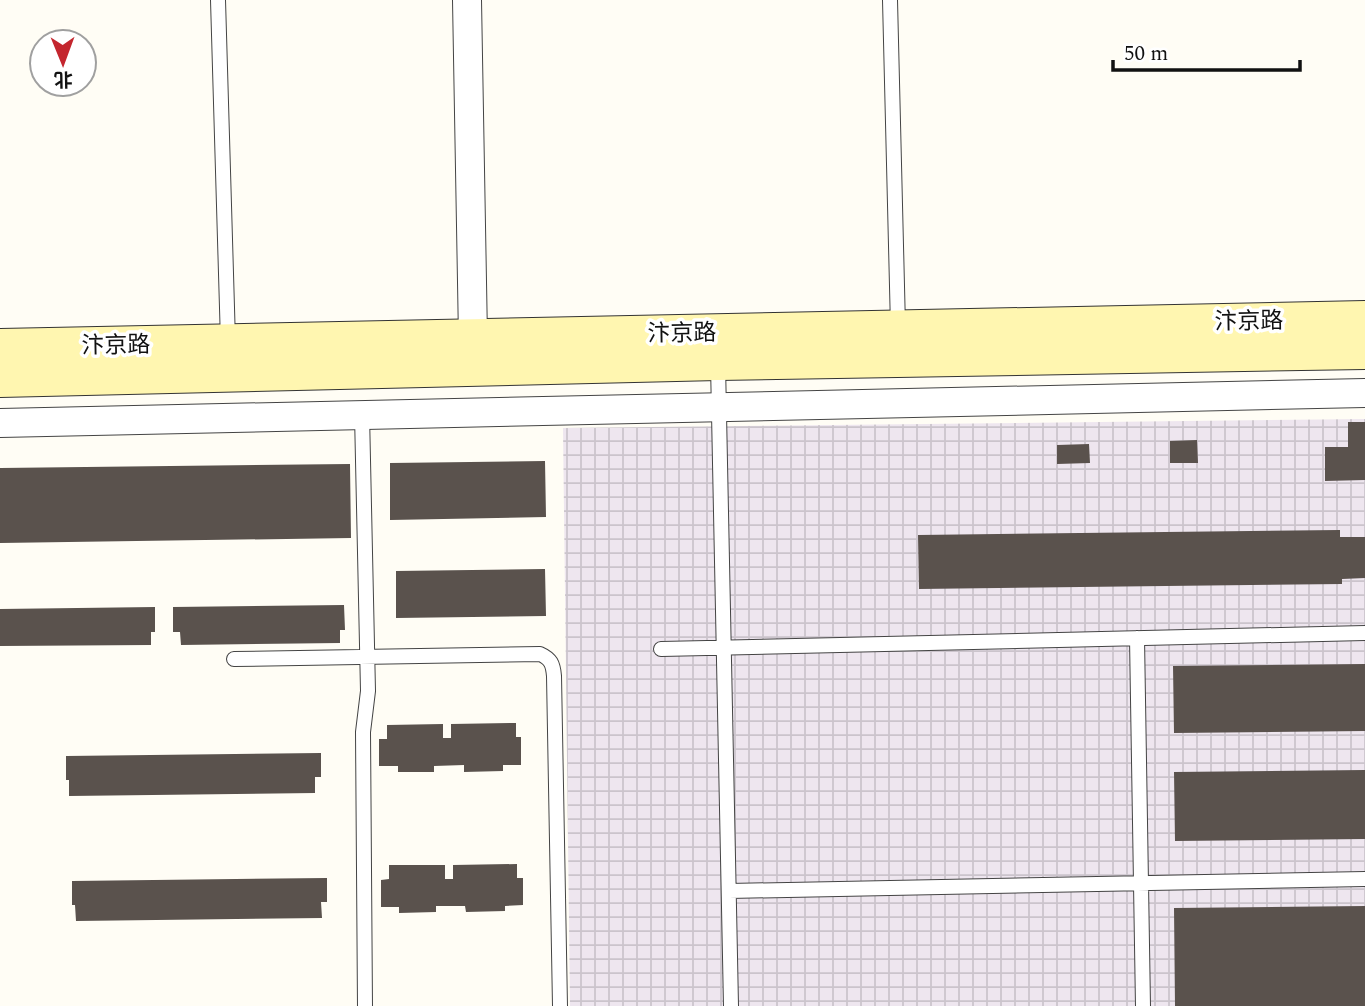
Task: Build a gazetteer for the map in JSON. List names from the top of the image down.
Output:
{
  "streets": {
    "main road": ["汴京路"]
  },
  "scale_bar": "50 m",
  "north": "bottom"
}
